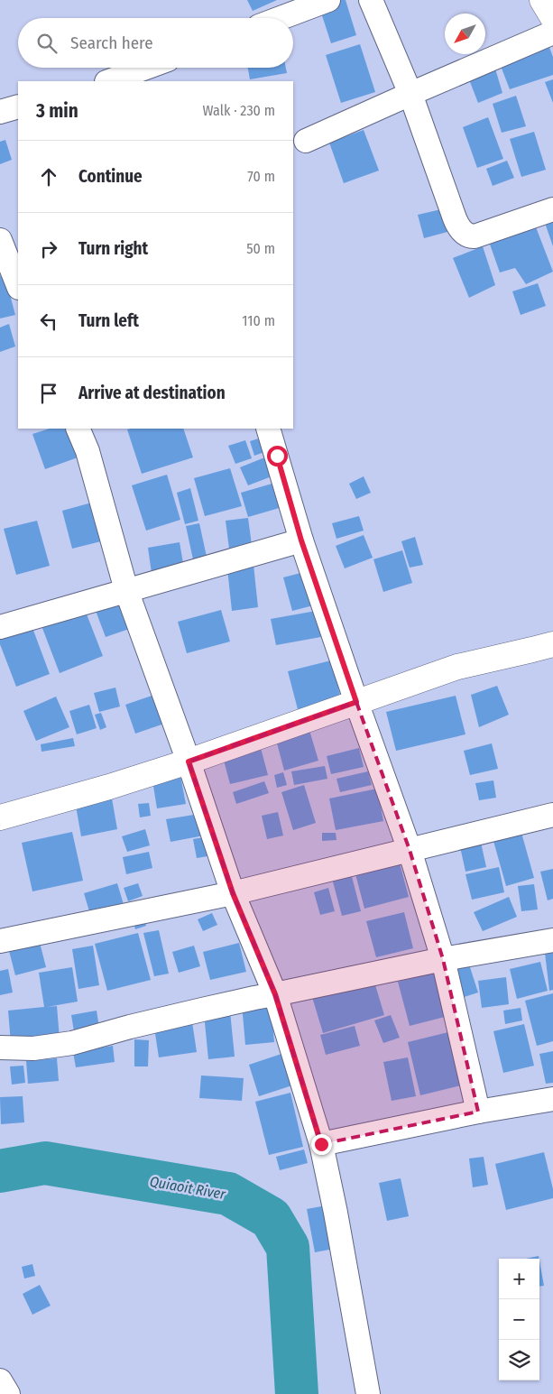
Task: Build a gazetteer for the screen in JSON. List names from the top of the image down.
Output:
{
  "water": ["Quiaoit River"],
  "north": "bottom left",
  "page": {
    "search": "Search here",
    "heading": ["3 min", "Walk · 230 m"],
    "list": [
      ["Continue", "70 m"],
      ["Turn right", "50 m"],
      ["Turn left", "110 m"],
      "Arrive at destination"
    ],
    "map_buttons": ["+", "−"]
  }
}
